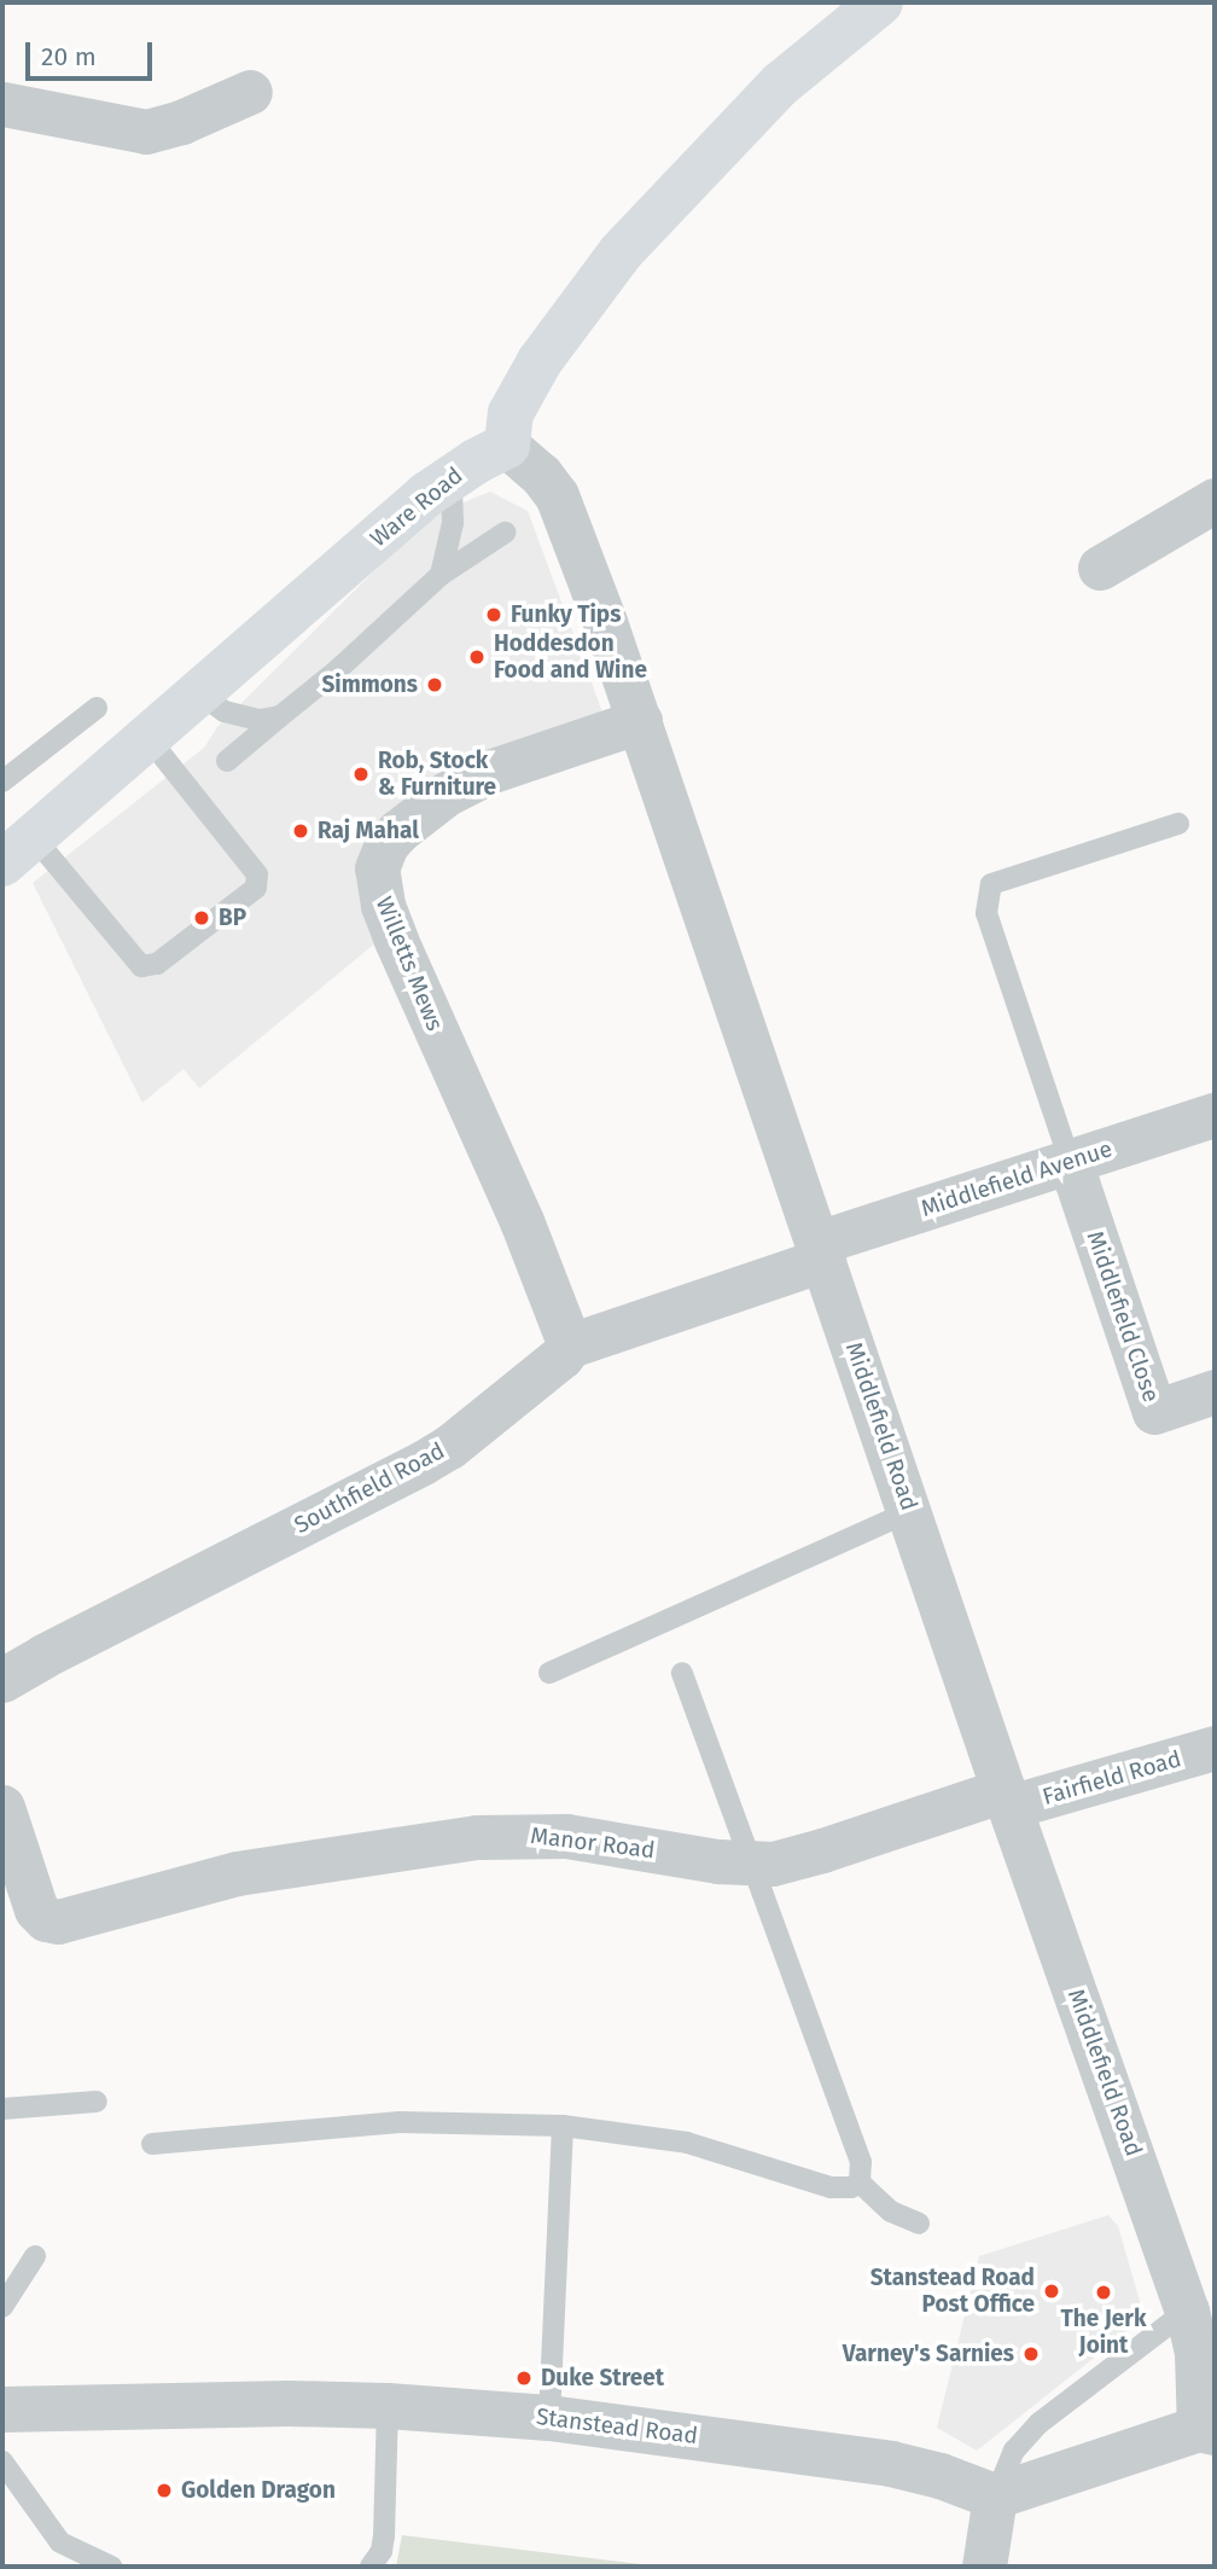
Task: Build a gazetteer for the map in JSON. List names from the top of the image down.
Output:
{
  "streets": {
    "main road": ["Ware Road"],
    "street": [
      "Willetts Mews",
      "Middlefield Avenue",
      "Middlefield Close",
      "Middlefield Road",
      "Southfield Road",
      "Fairfield Road",
      "Manor Road",
      "Stanstead Road"
    ]
  },
  "crossings": [
    ["Ware Road", "Middlefield Road"],
    ["Willetts Mews", "Middlefield Road"],
    ["Willetts Mews", "Southfield Road"],
    ["Middlefield Avenue", "Middlefield Close"],
    ["Middlefield Avenue", "Middlefield Road"],
    ["Middlefield Avenue", "Southfield Road"],
    ["Middlefield Road", "Southfield Road"],
    ["Middlefield Road", "Fairfield Road"],
    ["Middlefield Road", "Manor Road"],
    ["Fairfield Road", "Manor Road"]
  ],
  "places": [
    "Funky Tips",
    "Hoddesdon Food and Wine",
    "Simmons",
    "Rob, Stock & Furniture",
    "Raj Mahal",
    "BP",
    "Stanstead Road Post Office",
    "The Jerk Joint",
    "Varney's Sarnies",
    "Duke Street",
    "Golden Dragon"
  ],
  "scale_bar": "20 m"
}
